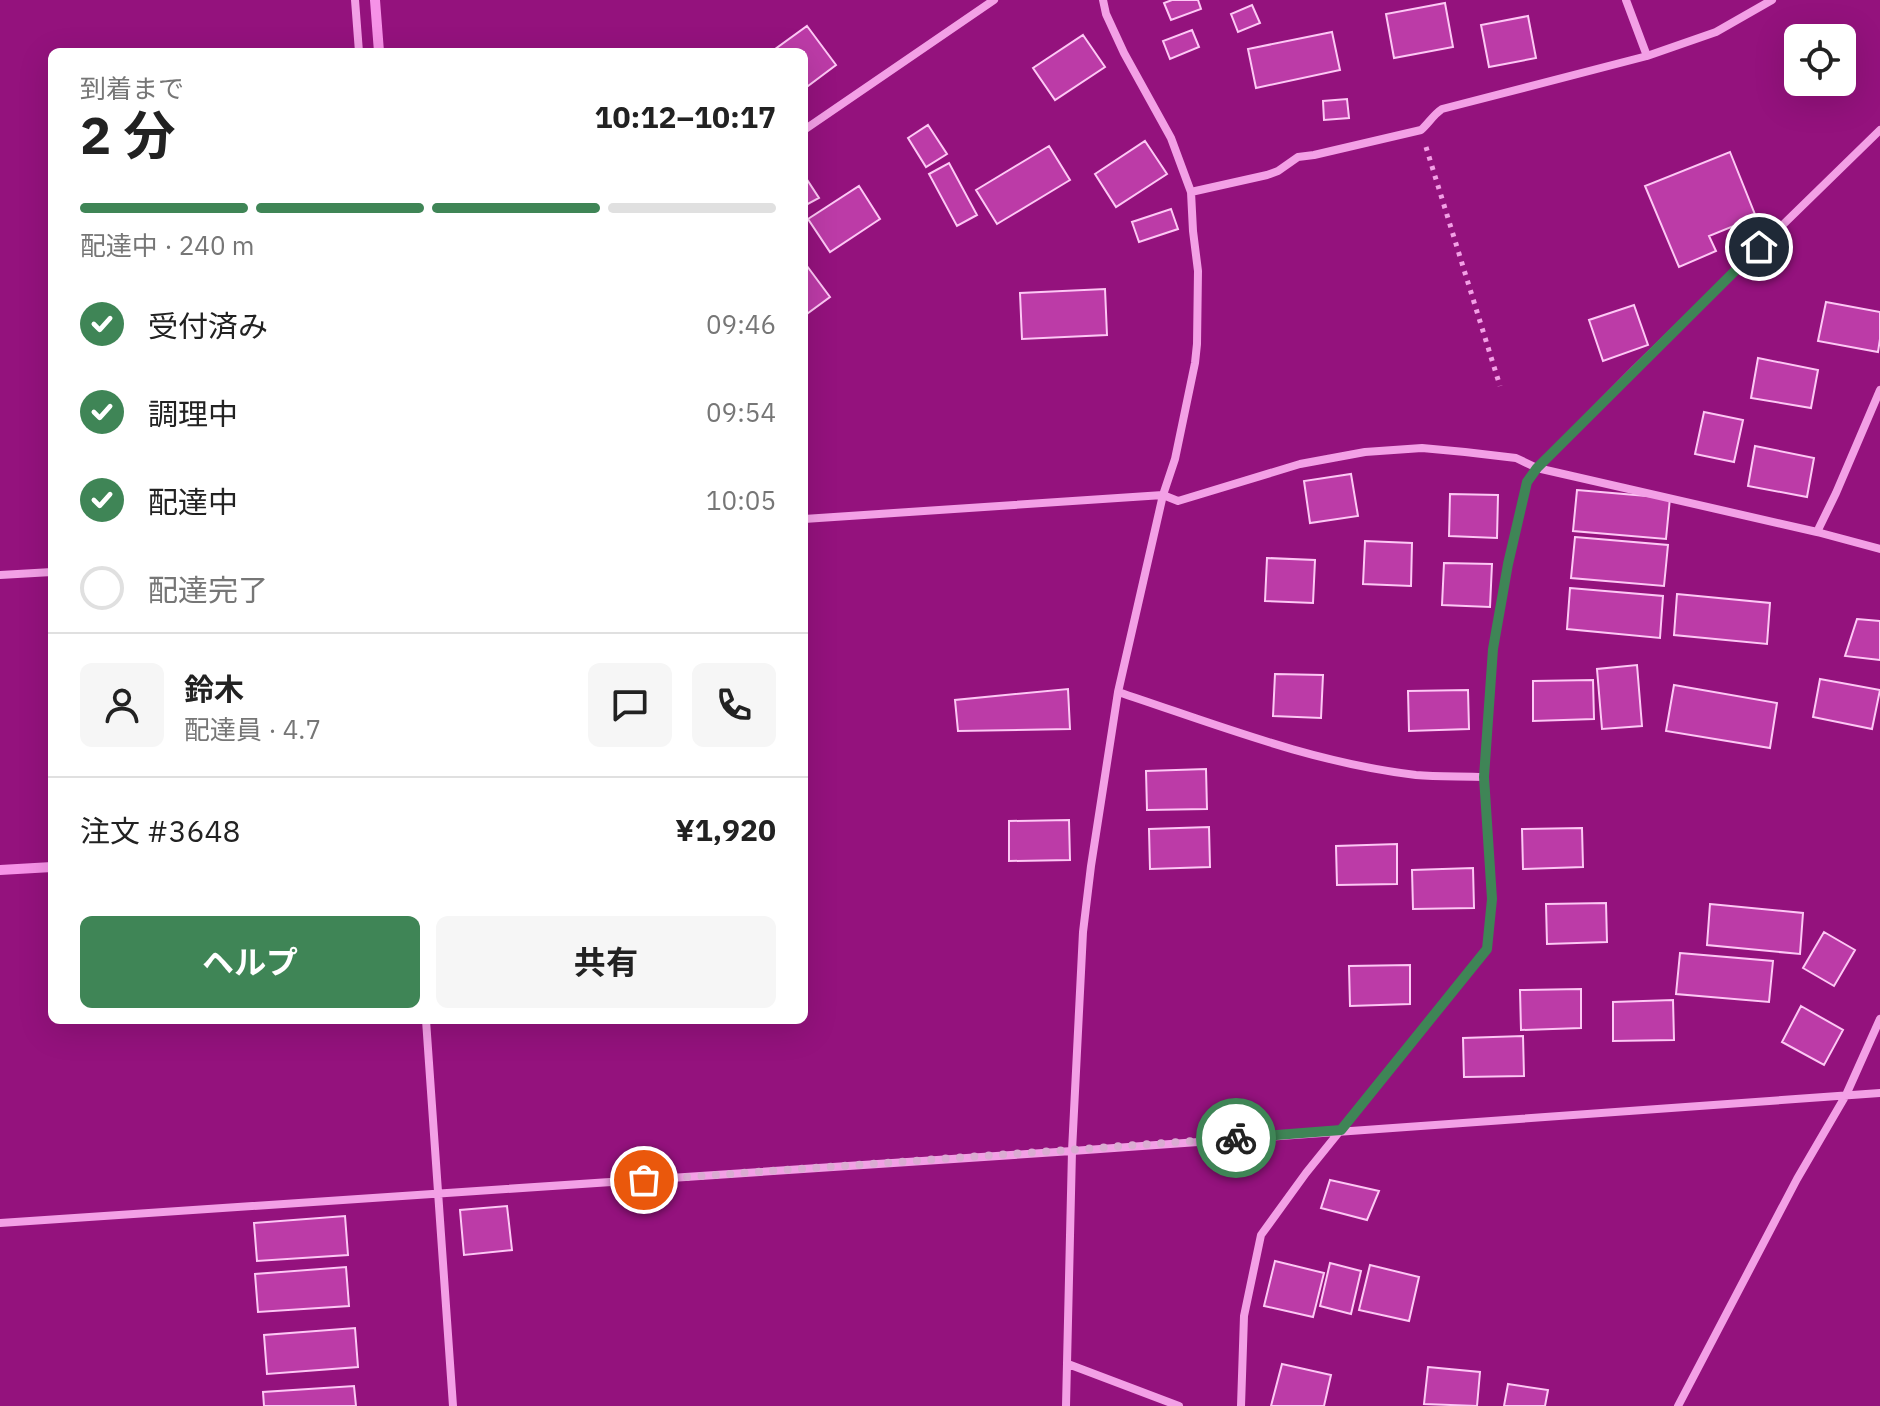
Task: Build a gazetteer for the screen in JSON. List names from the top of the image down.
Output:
{
  "page": {
    "heading": ["2 分", "到着まで", "10:12–10:17"],
    "panel": [
      "鈴木",
      "配達員 · 4.7",
      "注文 #3648",
      "¥1,920"
    ],
    "bar": "配達中 · 240 m",
    "list": [
      ["受付済み", "09:46"],
      ["調理中", "09:54"],
      ["配達中", "10:05"],
      "配達完了"
    ],
    "buttons": ["ヘルプ", "共有"]
  }
}
